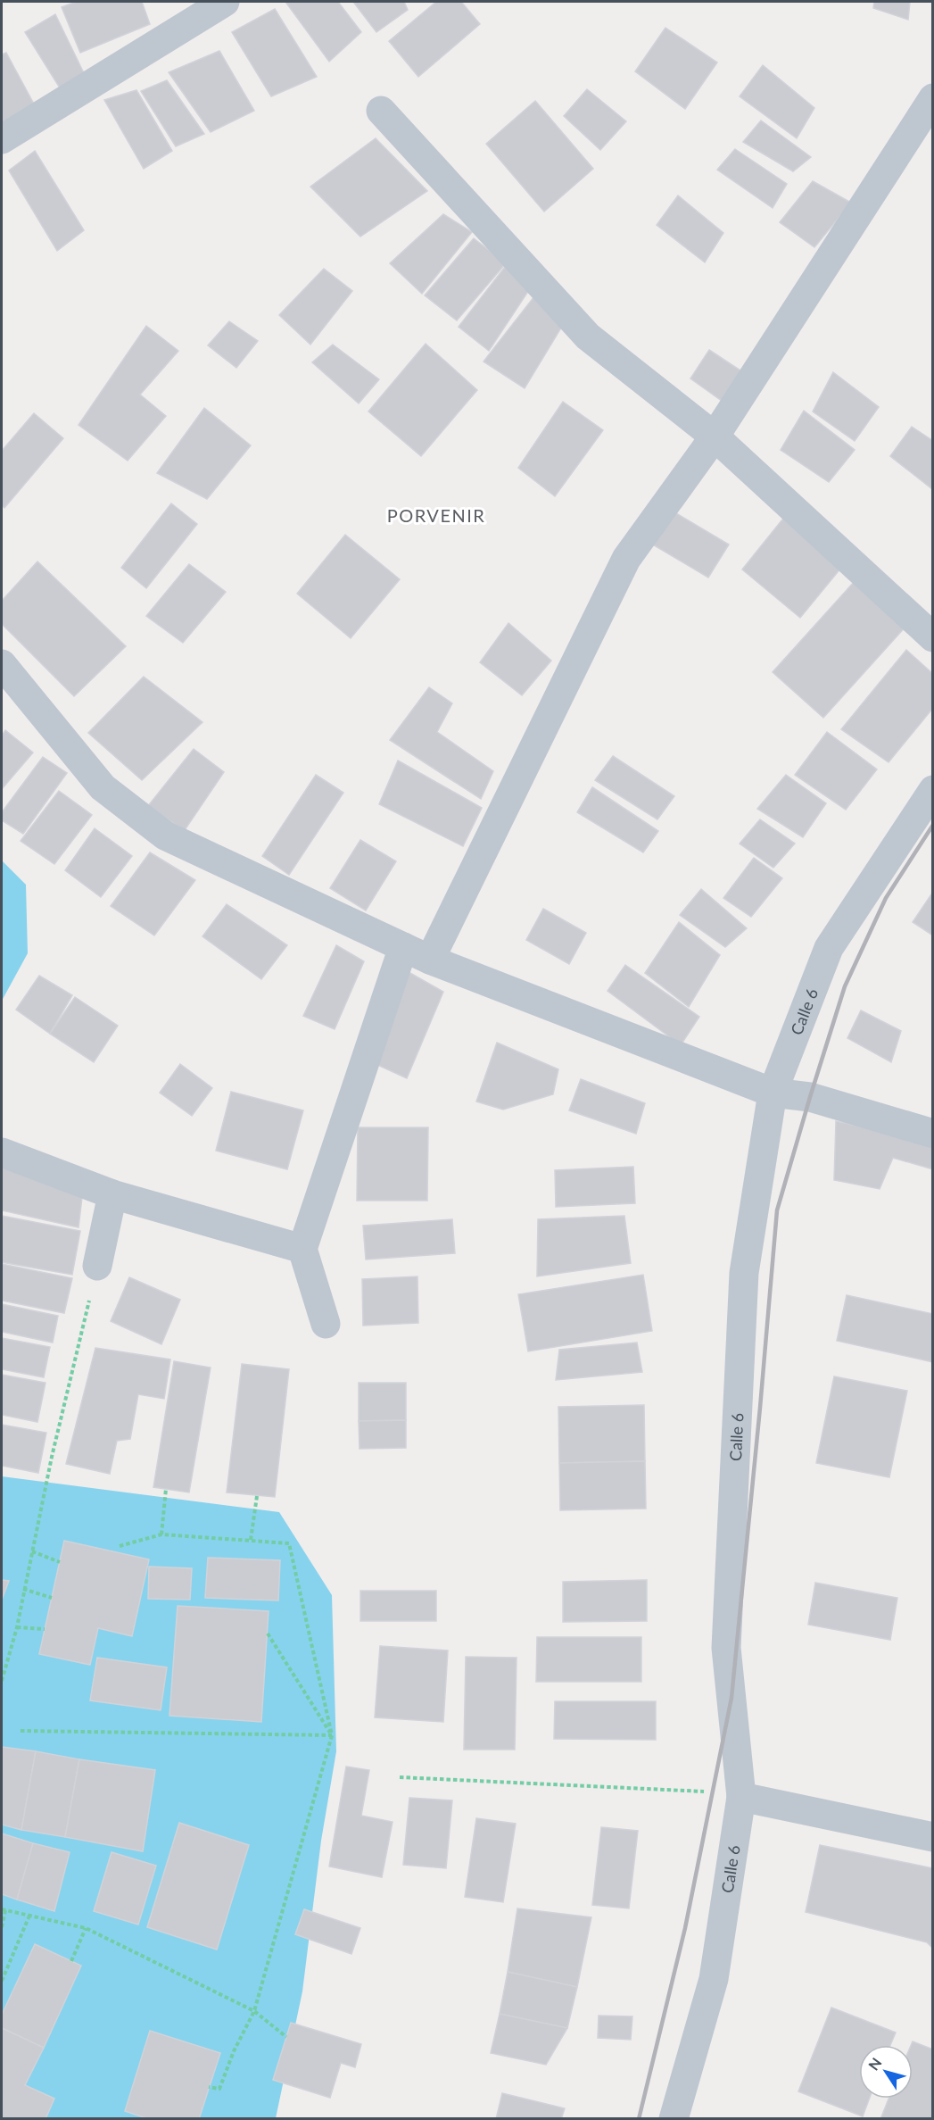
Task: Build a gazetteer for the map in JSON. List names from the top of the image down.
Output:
{
  "streets": {
    "street": ["Calle 6"]
  },
  "districts": ["PORVENIR"],
  "north": "top left"
}
